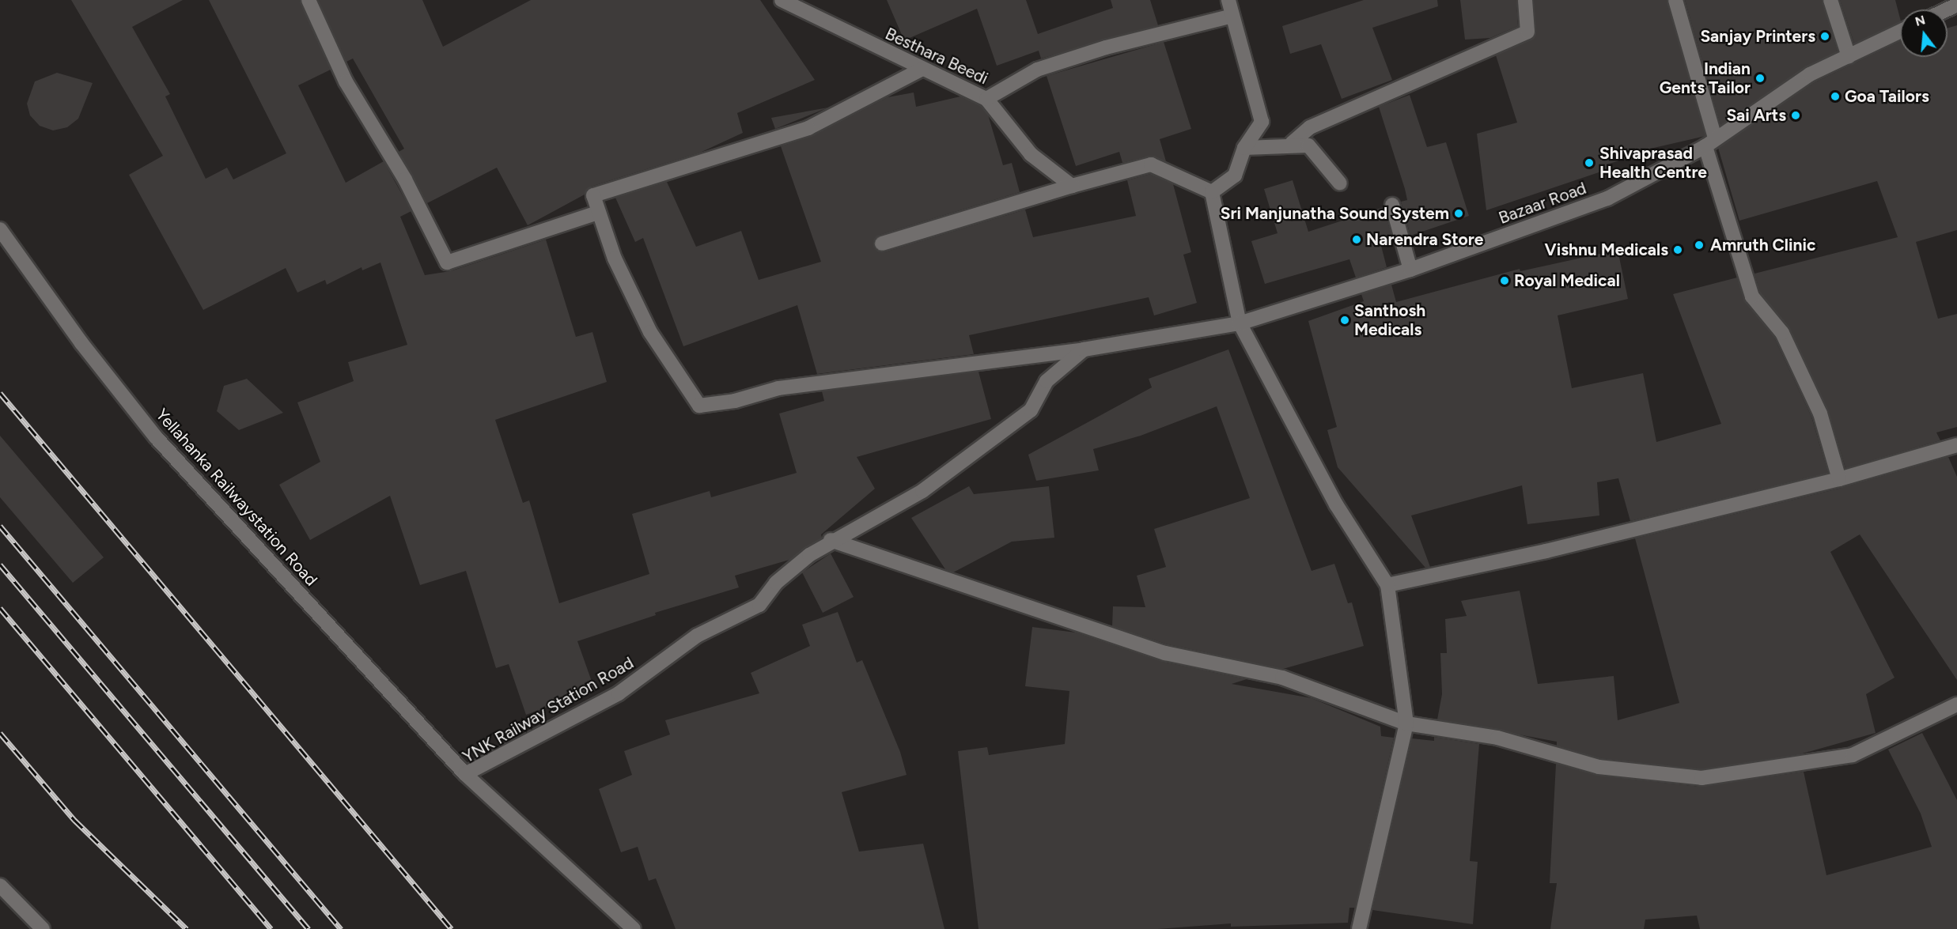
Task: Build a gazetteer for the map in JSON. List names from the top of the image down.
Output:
{
  "streets": {
    "street": [
      "Besthara Beedi",
      "Bazaar Road",
      "Yellahanka Railwaystation Road",
      "YNK Railway Station Road"
    ]
  },
  "crossings": [
    ["Yellahanka Railwaystation Road", "YNK Railway Station Road"]
  ],
  "places": [
    "Sanjay Printers",
    "Indian Gents Tailor",
    "Goa Tailors",
    "Sai Arts",
    "Shivaprasad Health Centre",
    "Sri Manjunatha Sound System",
    "Narendra Store",
    "Amruth Clinic",
    "Vishnu Medicals",
    "Royal Medical",
    "Santhosh Medicals"
  ],
  "north": "top"
}
